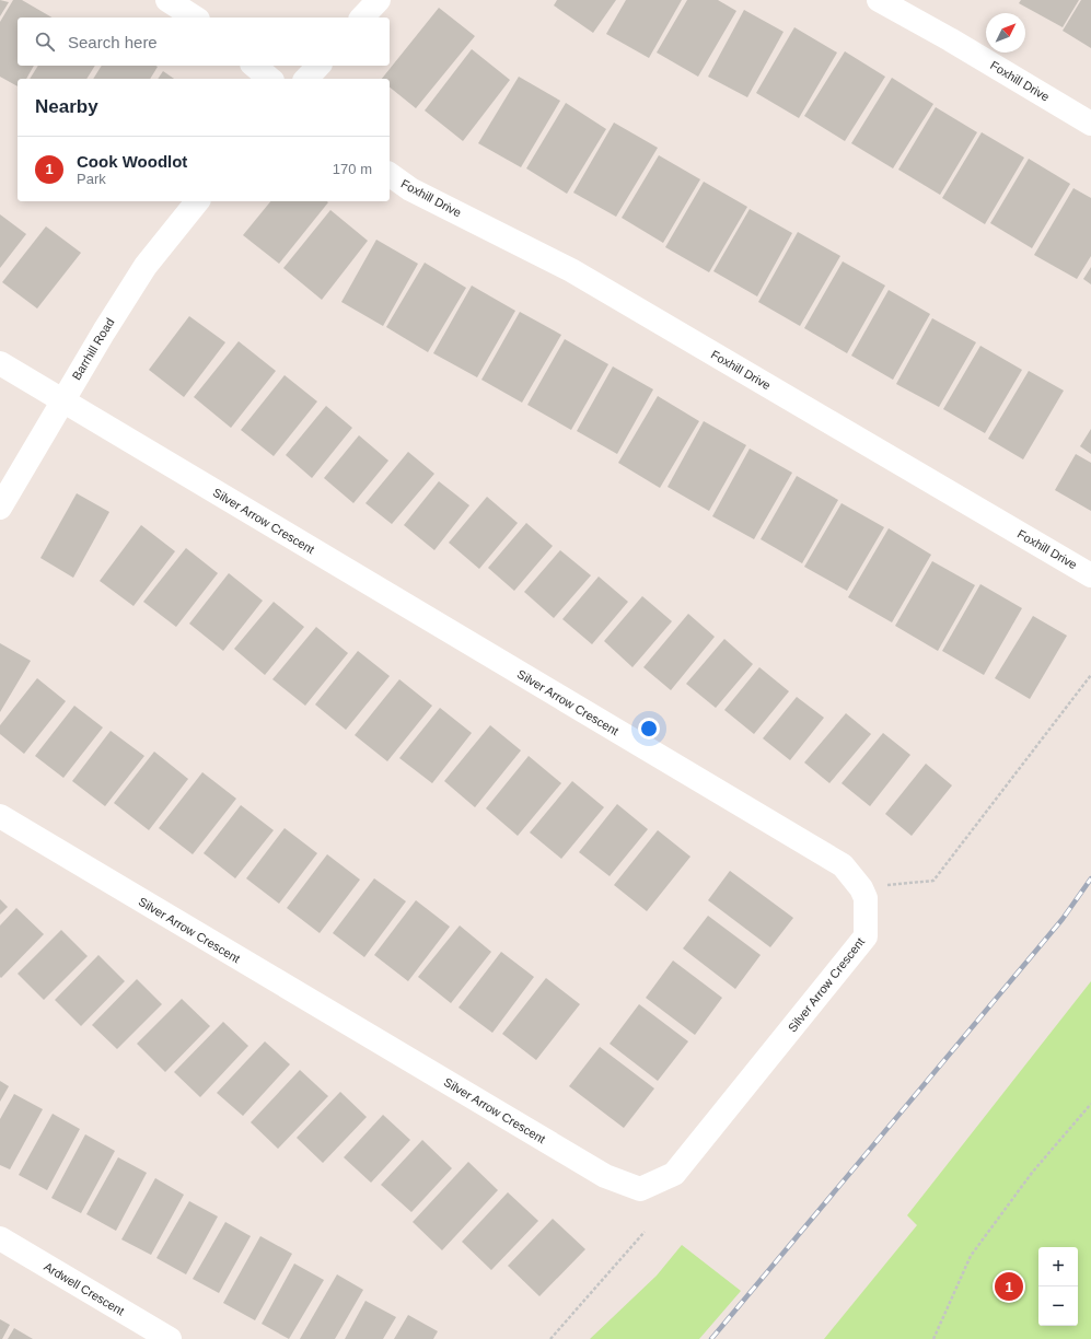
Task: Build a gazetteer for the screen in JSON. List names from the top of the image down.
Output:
{
  "streets": {
    "street": [
      "Foxhill Drive",
      "Barrhill Road",
      "Silver Arrow Crescent",
      "Ardwell Crescent"
    ]
  },
  "crossings": [
    ["Barrhill Road", "Silver Arrow Crescent"]
  ],
  "north": "top right",
  "page": {
    "search": "Search here",
    "heading": "Nearby",
    "list": [
      {
        "mark": "1",
        "name": "Cook Woodlot",
        "note": "Park",
        "value": "170 m"
      }
    ],
    "map_buttons": ["+", "−"],
    "pins": "1"
  }
}
